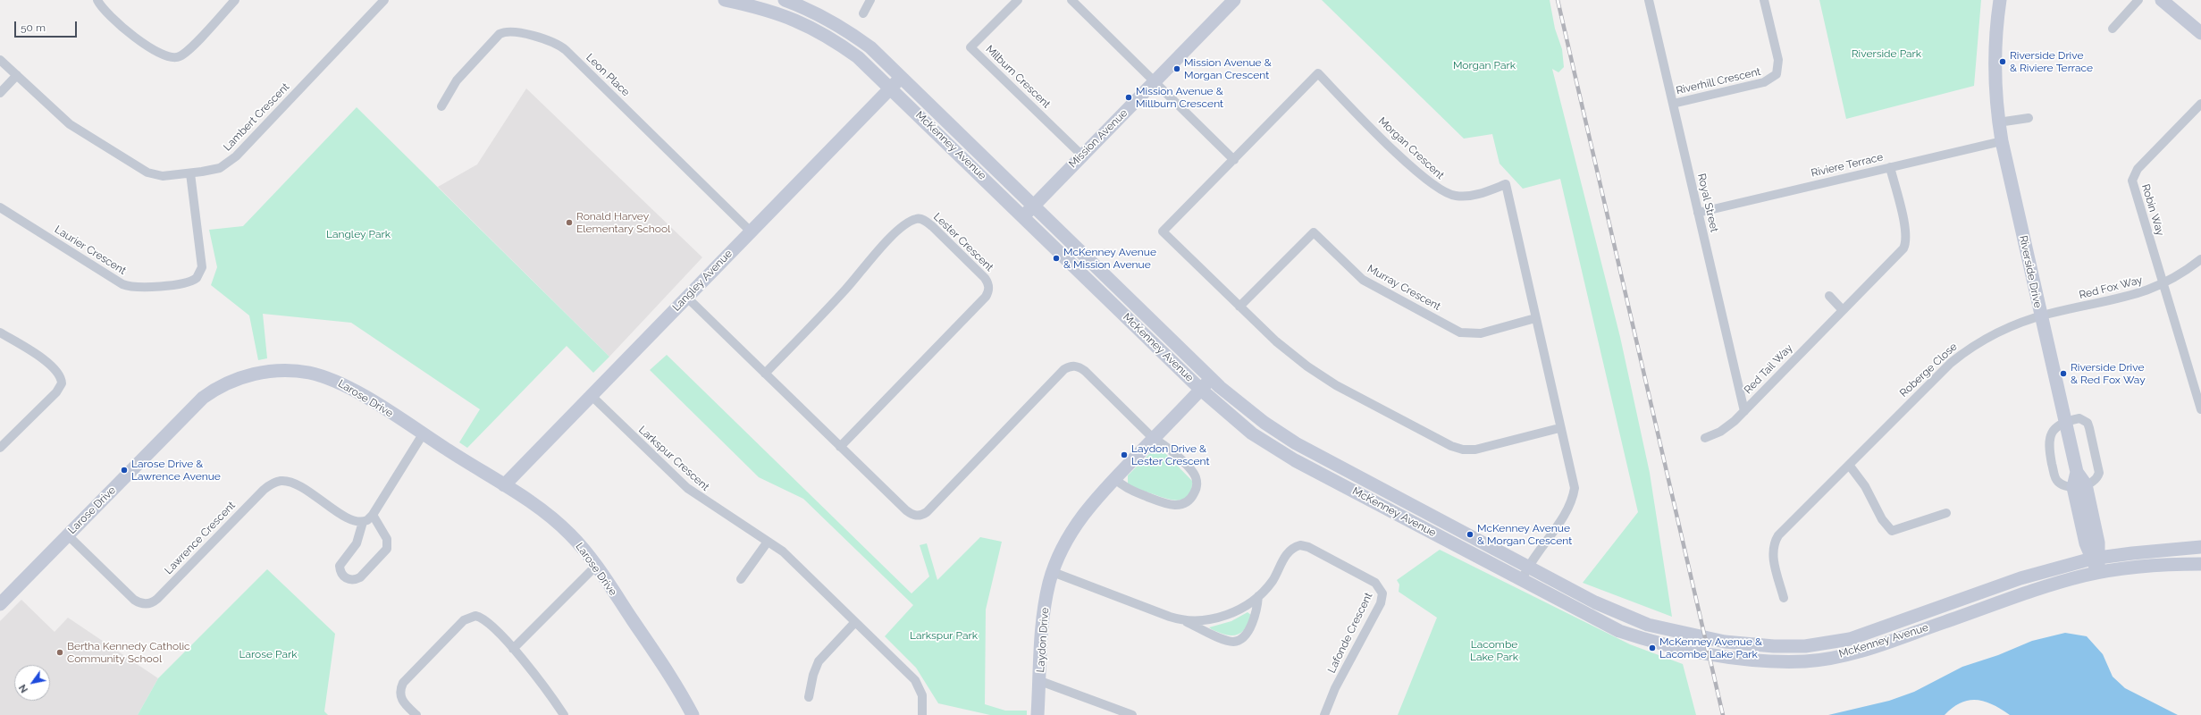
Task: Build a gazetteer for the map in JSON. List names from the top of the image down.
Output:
{
  "streets": {
    "main road": [
      "Mission Avenue",
      "McKenney Avenue",
      "Riverside Drive",
      "Langley Avenue",
      "Larose Drive",
      "Laydon Drive"
    ],
    "street": [
      "Leon Place",
      "Milburn Crescent",
      "Riverhill Crescent",
      "Lambert Crescent",
      "Morgan Crescent",
      "Riviere Terrace",
      "Royal Street",
      "Robin Way",
      "Lester Crescent",
      "Laurier Crescent",
      "Murray Crescent",
      "Red Fox Way",
      "Red Tail Way",
      "Roberge Close",
      "Larkspur Crescent",
      "Lawrence Crescent",
      "Lafonde Crescent"
    ]
  },
  "crossings": [
    ["Leon Place", "Langley Avenue"],
    ["Milburn Crescent", "Mission Avenue"],
    ["Riverhill Crescent", "Royal Street"],
    ["Lambert Crescent", "Laurier Crescent"],
    ["Mission Avenue", "McKenney Avenue"],
    ["McKenney Avenue", "Morgan Crescent"],
    ["McKenney Avenue", "Riverside Drive"],
    ["McKenney Avenue", "Langley Avenue"],
    ["McKenney Avenue", "Laydon Drive"],
    ["Morgan Crescent", "Murray Crescent"],
    ["Riviere Terrace", "Royal Street"],
    ["Riviere Terrace", "Riverside Drive"],
    ["Riviere Terrace", "Red Tail Way"],
    ["Royal Street", "Red Tail Way"],
    ["Robin Way", "Red Fox Way"],
    ["Riverside Drive", "Red Fox Way"],
    ["Riverside Drive", "Roberge Close"],
    ["Langley Avenue", "Larose Drive"],
    ["Langley Avenue", "Larkspur Crescent"],
    ["Red Fox Way", "Roberge Close"],
    ["Larose Drive", "Lawrence Crescent"],
    ["Lafonde Crescent", "Laydon Drive"]
  ],
  "parks": [
    "Riverside Park",
    "Morgan Park",
    "Langley Park",
    "Larkspur Park",
    "Lacombe Lake Park",
    "Larose Park"
  ],
  "places": [
    "Riverside Drive & Riviere Terrace",
    "Mission Avenue & Morgan Crescent",
    "Mission Avenue & Millburn Crescent",
    "Ronald Harvey Elementary School",
    "McKenney Avenue & Mission Avenue",
    "Riverside Drive & Red Fox Way",
    "Laydon Drive & Lester Crescent",
    "Larose Drive & Lawrence Avenue",
    "McKenney Avenue & Morgan Crescent",
    "McKenney Avenue & Lacombe Lake Park",
    "Bertha Kennedy Catholic Community School"
  ],
  "scale_bar": "50 m",
  "north": "bottom left"
}
